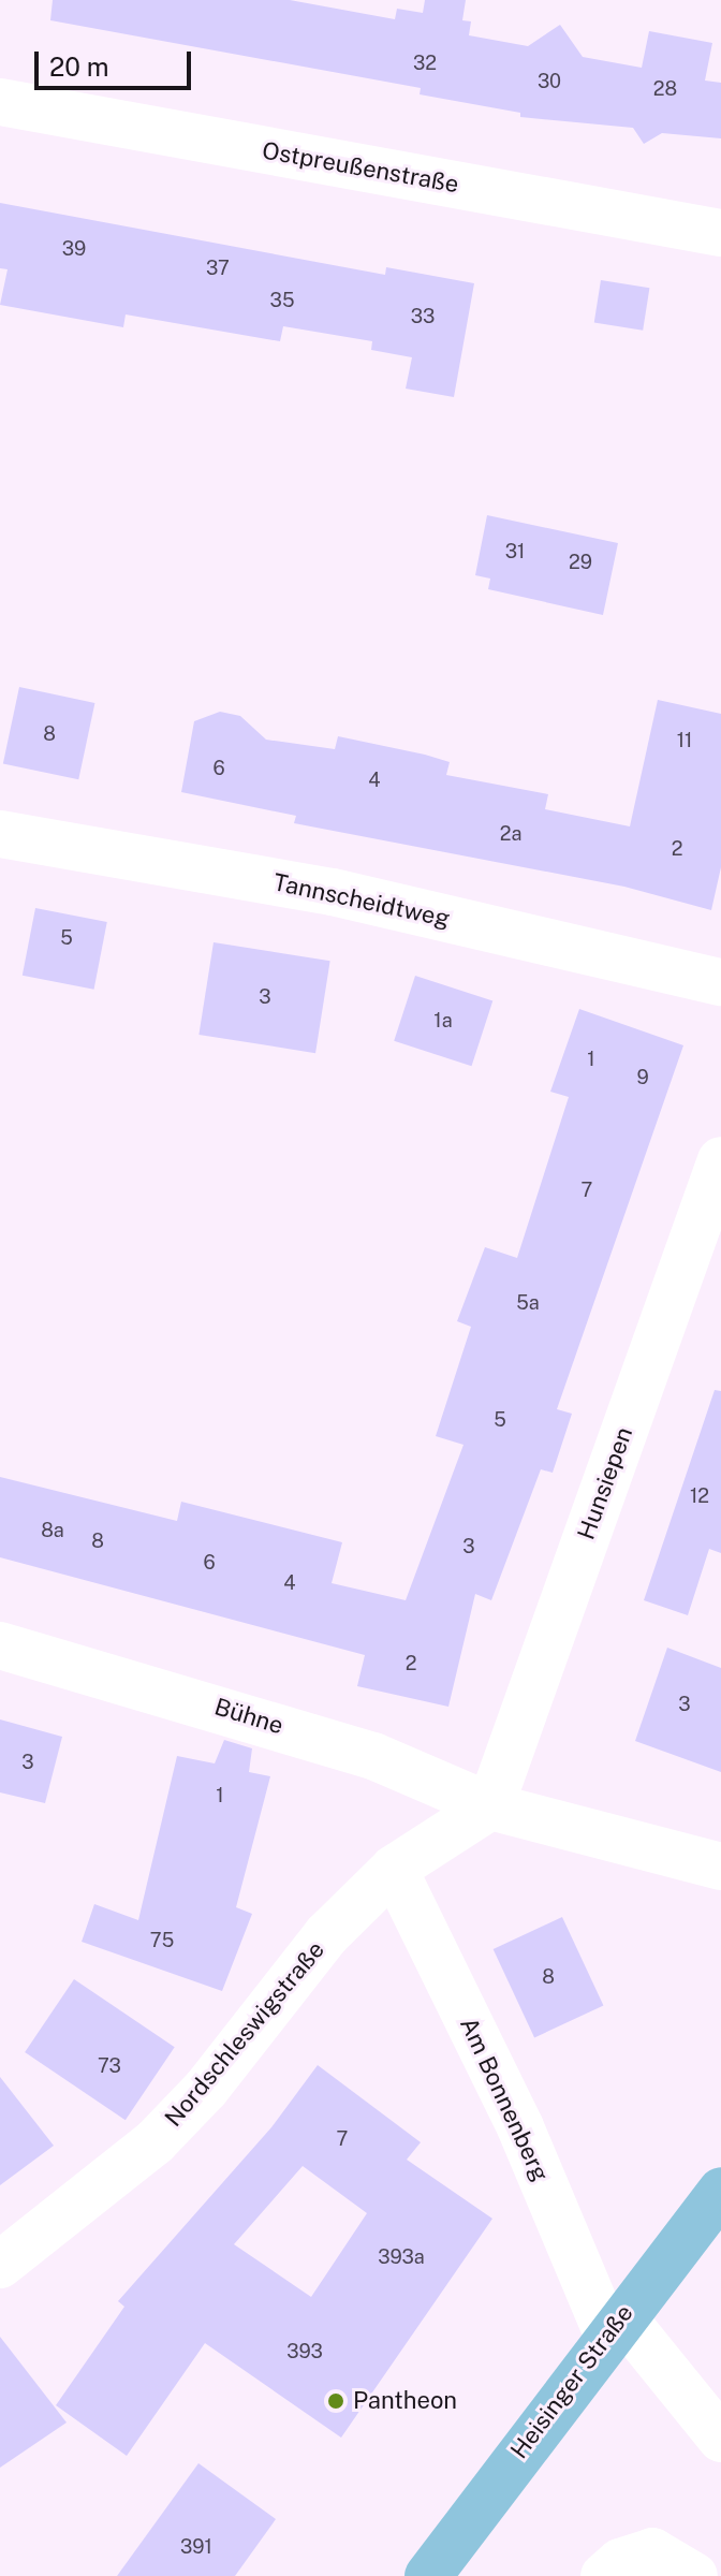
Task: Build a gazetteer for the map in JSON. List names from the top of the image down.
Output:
{
  "streets": {
    "main road": ["Heisinger Straße"],
    "street": [
      "Ostpreußenstraße",
      "Tannscheidtweg",
      "Hunsiepen",
      "Bühne",
      "Nordschleswigstraße",
      "Am Bonnenberg"
    ]
  },
  "crossings": [
    ["Hunsiepen", "Bühne"],
    ["Hunsiepen", "Nordschleswigstraße"],
    ["Bühne", "Nordschleswigstraße"],
    ["Nordschleswigstraße", "Am Bonnenberg"],
    ["Am Bonnenberg", "Heisinger Straße"]
  ],
  "places": ["Pantheon"],
  "house_numbers": [
    "32",
    "30",
    "28",
    "39",
    "37",
    "35",
    "33",
    "31",
    "29",
    "8",
    "11",
    "6",
    "4",
    "2a",
    "2",
    "5",
    "3",
    "1a",
    "1",
    "9",
    "7",
    "5a",
    "5",
    "12",
    "8a",
    "8",
    "3",
    "6",
    "4",
    "2",
    "3",
    "3",
    "1",
    "75",
    "8",
    "73",
    "7",
    "393a",
    "393",
    "391"
  ],
  "scale_bar": "20 m"
}
